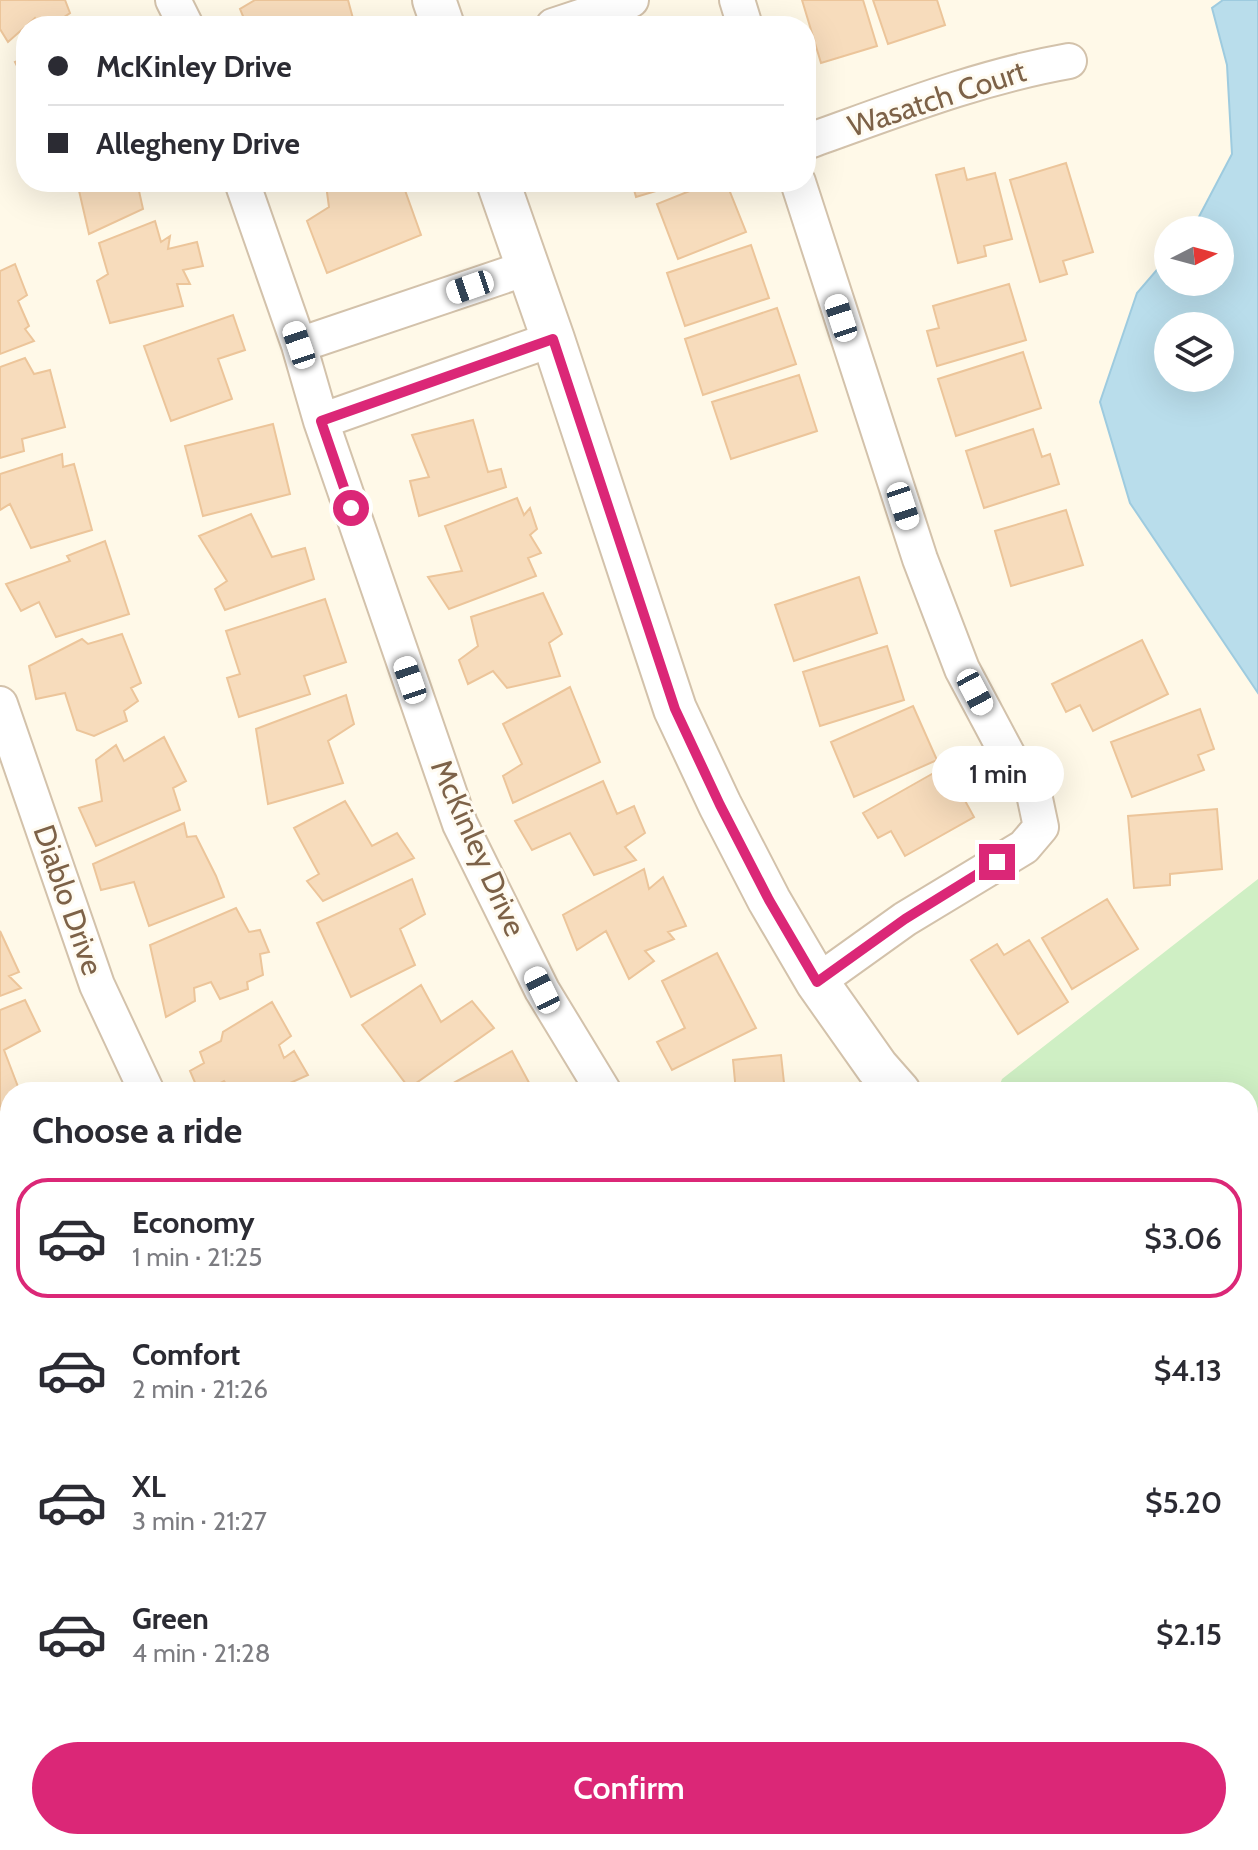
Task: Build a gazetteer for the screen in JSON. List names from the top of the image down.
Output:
{
  "streets": {
    "street": ["Wasatch Court", "McKinley Drive", "Diablo Drive"]
  },
  "north": "right",
  "page": {
    "banner": ["McKinley Drive", "Allegheny Drive"],
    "bubble": "1 min",
    "heading": "Choose a ride",
    "list": [
      {
        "name": "Economy",
        "note": "1 min · 21:25",
        "value": "$3.06"
      },
      {
        "name": "Comfort",
        "note": "2 min · 21:26",
        "value": "$4.13"
      },
      {
        "name": "XL",
        "note": "3 min · 21:27",
        "value": "$5.20"
      },
      {
        "name": "Green",
        "note": "4 min · 21:28",
        "value": "$2.15"
      }
    ],
    "buttons": "Confirm"
  }
}
